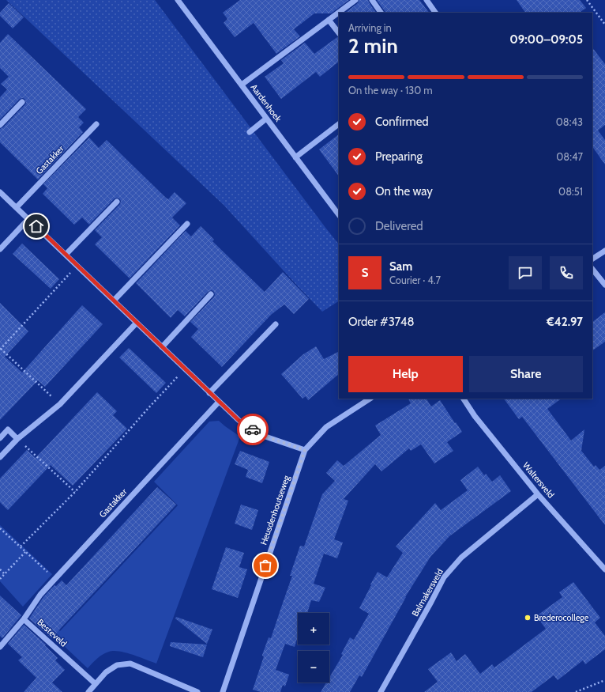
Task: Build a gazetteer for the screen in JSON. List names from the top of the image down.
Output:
{
  "streets": {
    "street": [
      "Aardenhoek",
      "Gastakker",
      "Waltersveld",
      "Heusdenhoutseweg",
      "Balmakersveld",
      "Besteveld"
    ]
  },
  "crossings": [
    ["Gastakker", "Besteveld"],
    ["Waltersveld", "Balmakersveld"]
  ],
  "places": ["Brederocollege"],
  "page": {
    "heading": ["2 min", "Arriving in", "09:00–09:05"],
    "panel": [
      "Sam",
      "Courier · 4.7",
      "Order #3748",
      "€42.97"
    ],
    "bar": "On the way · 130 m",
    "list": [
      ["Confirmed", "08:43"],
      ["Preparing", "08:47"],
      ["On the way", "08:51"],
      "Delivered"
    ],
    "round": "S",
    "buttons": ["Help", "Share"],
    "map_buttons": ["+", "−"]
  }
}
